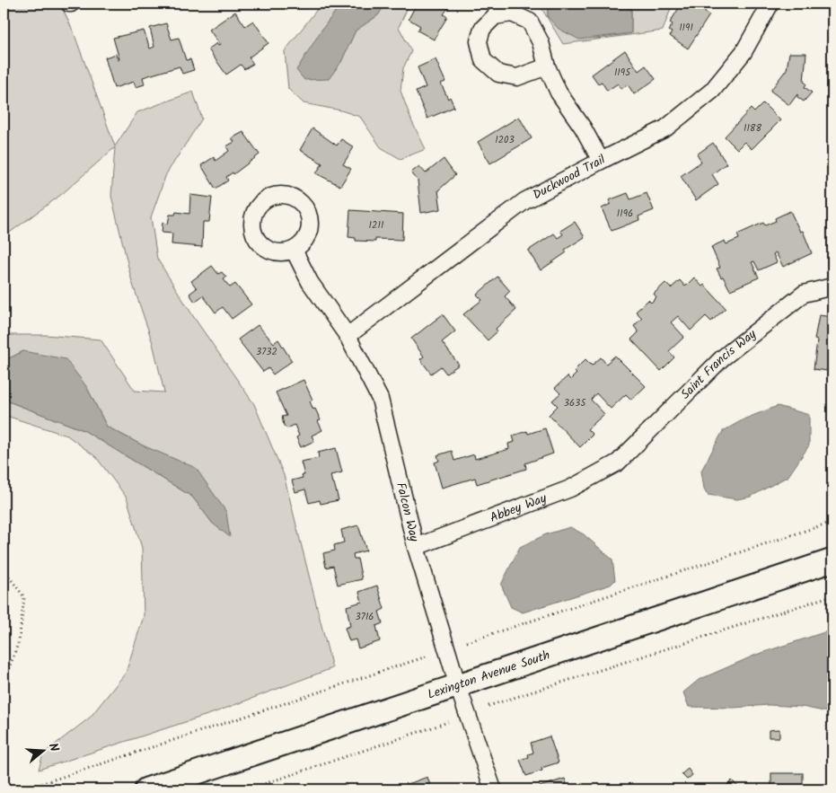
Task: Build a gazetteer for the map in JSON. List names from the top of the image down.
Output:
{
  "streets": {
    "street": [
      "Duckwood Trail",
      "Saint Francis Way",
      "Abbey Way",
      "Falcon Way",
      "Lexington Avenue South"
    ]
  },
  "crossings": [
    ["Duckwood Trail", "Falcon Way"],
    ["Saint Francis Way", "Abbey Way"],
    ["Abbey Way", "Falcon Way"],
    ["Falcon Way", "Lexington Avenue South"]
  ],
  "house_numbers": [
    "1191",
    "1195",
    "1188",
    "1203",
    "1196",
    "1211",
    "3732",
    "3635",
    "3716"
  ],
  "north": "right"
}
